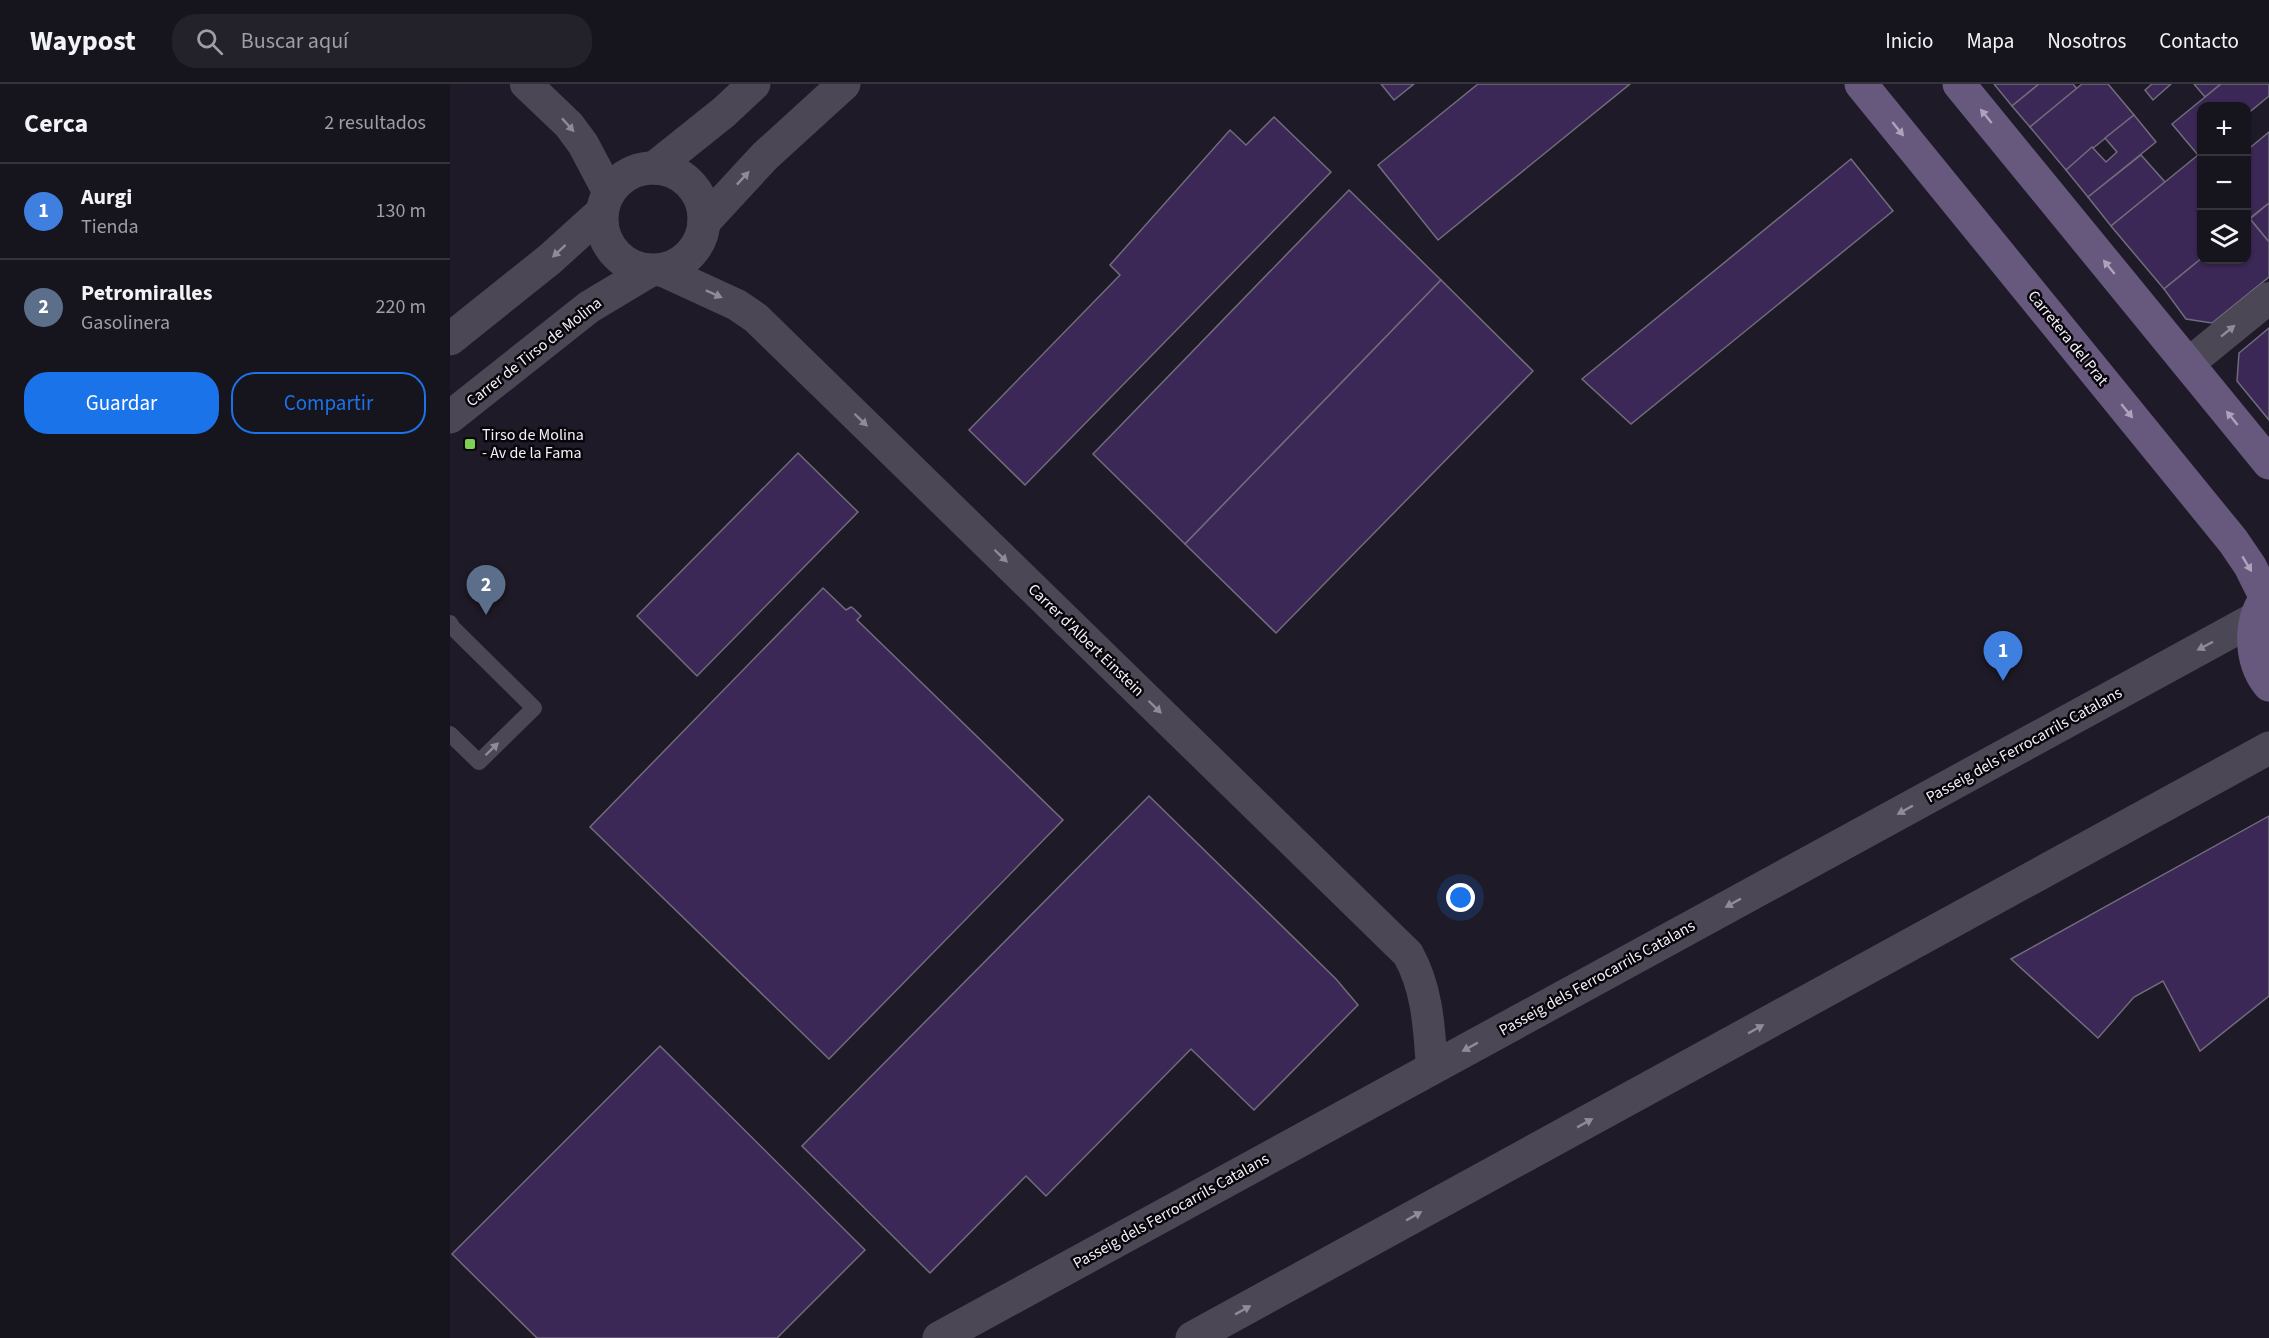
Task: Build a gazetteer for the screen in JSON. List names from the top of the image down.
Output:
{
  "streets": {
    "main road": ["Carretera del Prat"],
    "street": ["Carrer de Tirso de Molina", "Carrer d'Albert Einstein", "Passeig dels Ferrocarrils Catalans"]
  },
  "crossings": [
    ["Carretera del Prat", "Passeig dels Ferrocarrils Catalans"],
    ["Carrer de Tirso de Molina", "Carrer d'Albert Einstein"],
    ["Carrer d'Albert Einstein", "Passeig dels Ferrocarrils Catalans"]
  ],
  "one_way": ["Carrer d'Albert Einstein"],
  "places": {
    "transit": ["Tirso de Molina - Av de la Fama"]
  },
  "page": {
    "header": "Waypost",
    "search": "Buscar aquí",
    "nav": [
      "Inicio",
      "Mapa",
      "Nosotros",
      "Contacto"
    ],
    "heading": ["Cerca", "2 resultados"],
    "map_buttons": ["+", "−"],
    "list": [
      {
        "mark": "1",
        "name": "Aurgi",
        "note": "Tienda",
        "value": "130 m"
      },
      {
        "mark": "2",
        "name": "Petromiralles",
        "note": "Gasolinera",
        "value": "220 m"
      }
    ],
    "buttons": ["Guardar", "Compartir"],
    "pins": ["2", "1"]
  }
}
